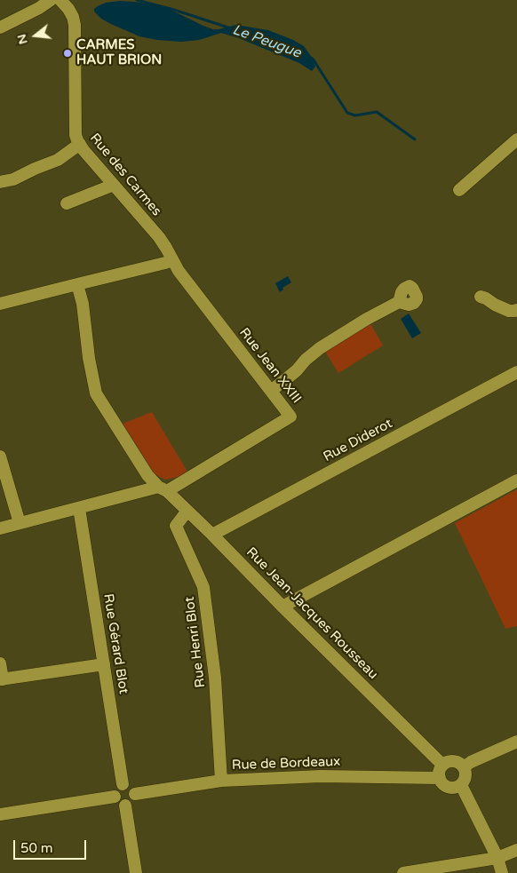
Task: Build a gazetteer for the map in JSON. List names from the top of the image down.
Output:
{
  "streets": {
    "street": [
      "Rue des Carmes",
      "Rue Jean XXIII",
      "Rue Diderot",
      "Rue Jean-Jacques Rousseau",
      "Rue Henri Blot",
      "Rue Gérard Blot",
      "Rue de Bordeaux"
    ]
  },
  "crossings": [
    ["Rue des Carmes", "Rue Jean XXIII"],
    ["Rue Jean XXIII", "Rue Jean-Jacques Rousseau"],
    ["Rue Diderot", "Rue Jean-Jacques Rousseau"],
    ["Rue Jean-Jacques Rousseau", "Rue Henri Blot"],
    ["Rue Jean-Jacques Rousseau", "Rue de Bordeaux"],
    ["Rue Henri Blot", "Rue de Bordeaux"],
    ["Rue Gérard Blot", "Rue de Bordeaux"]
  ],
  "water": ["Le Peugue"],
  "places": ["CARMES HAUT BRION"],
  "scale_bar": "50 m",
  "north": "left"
}
